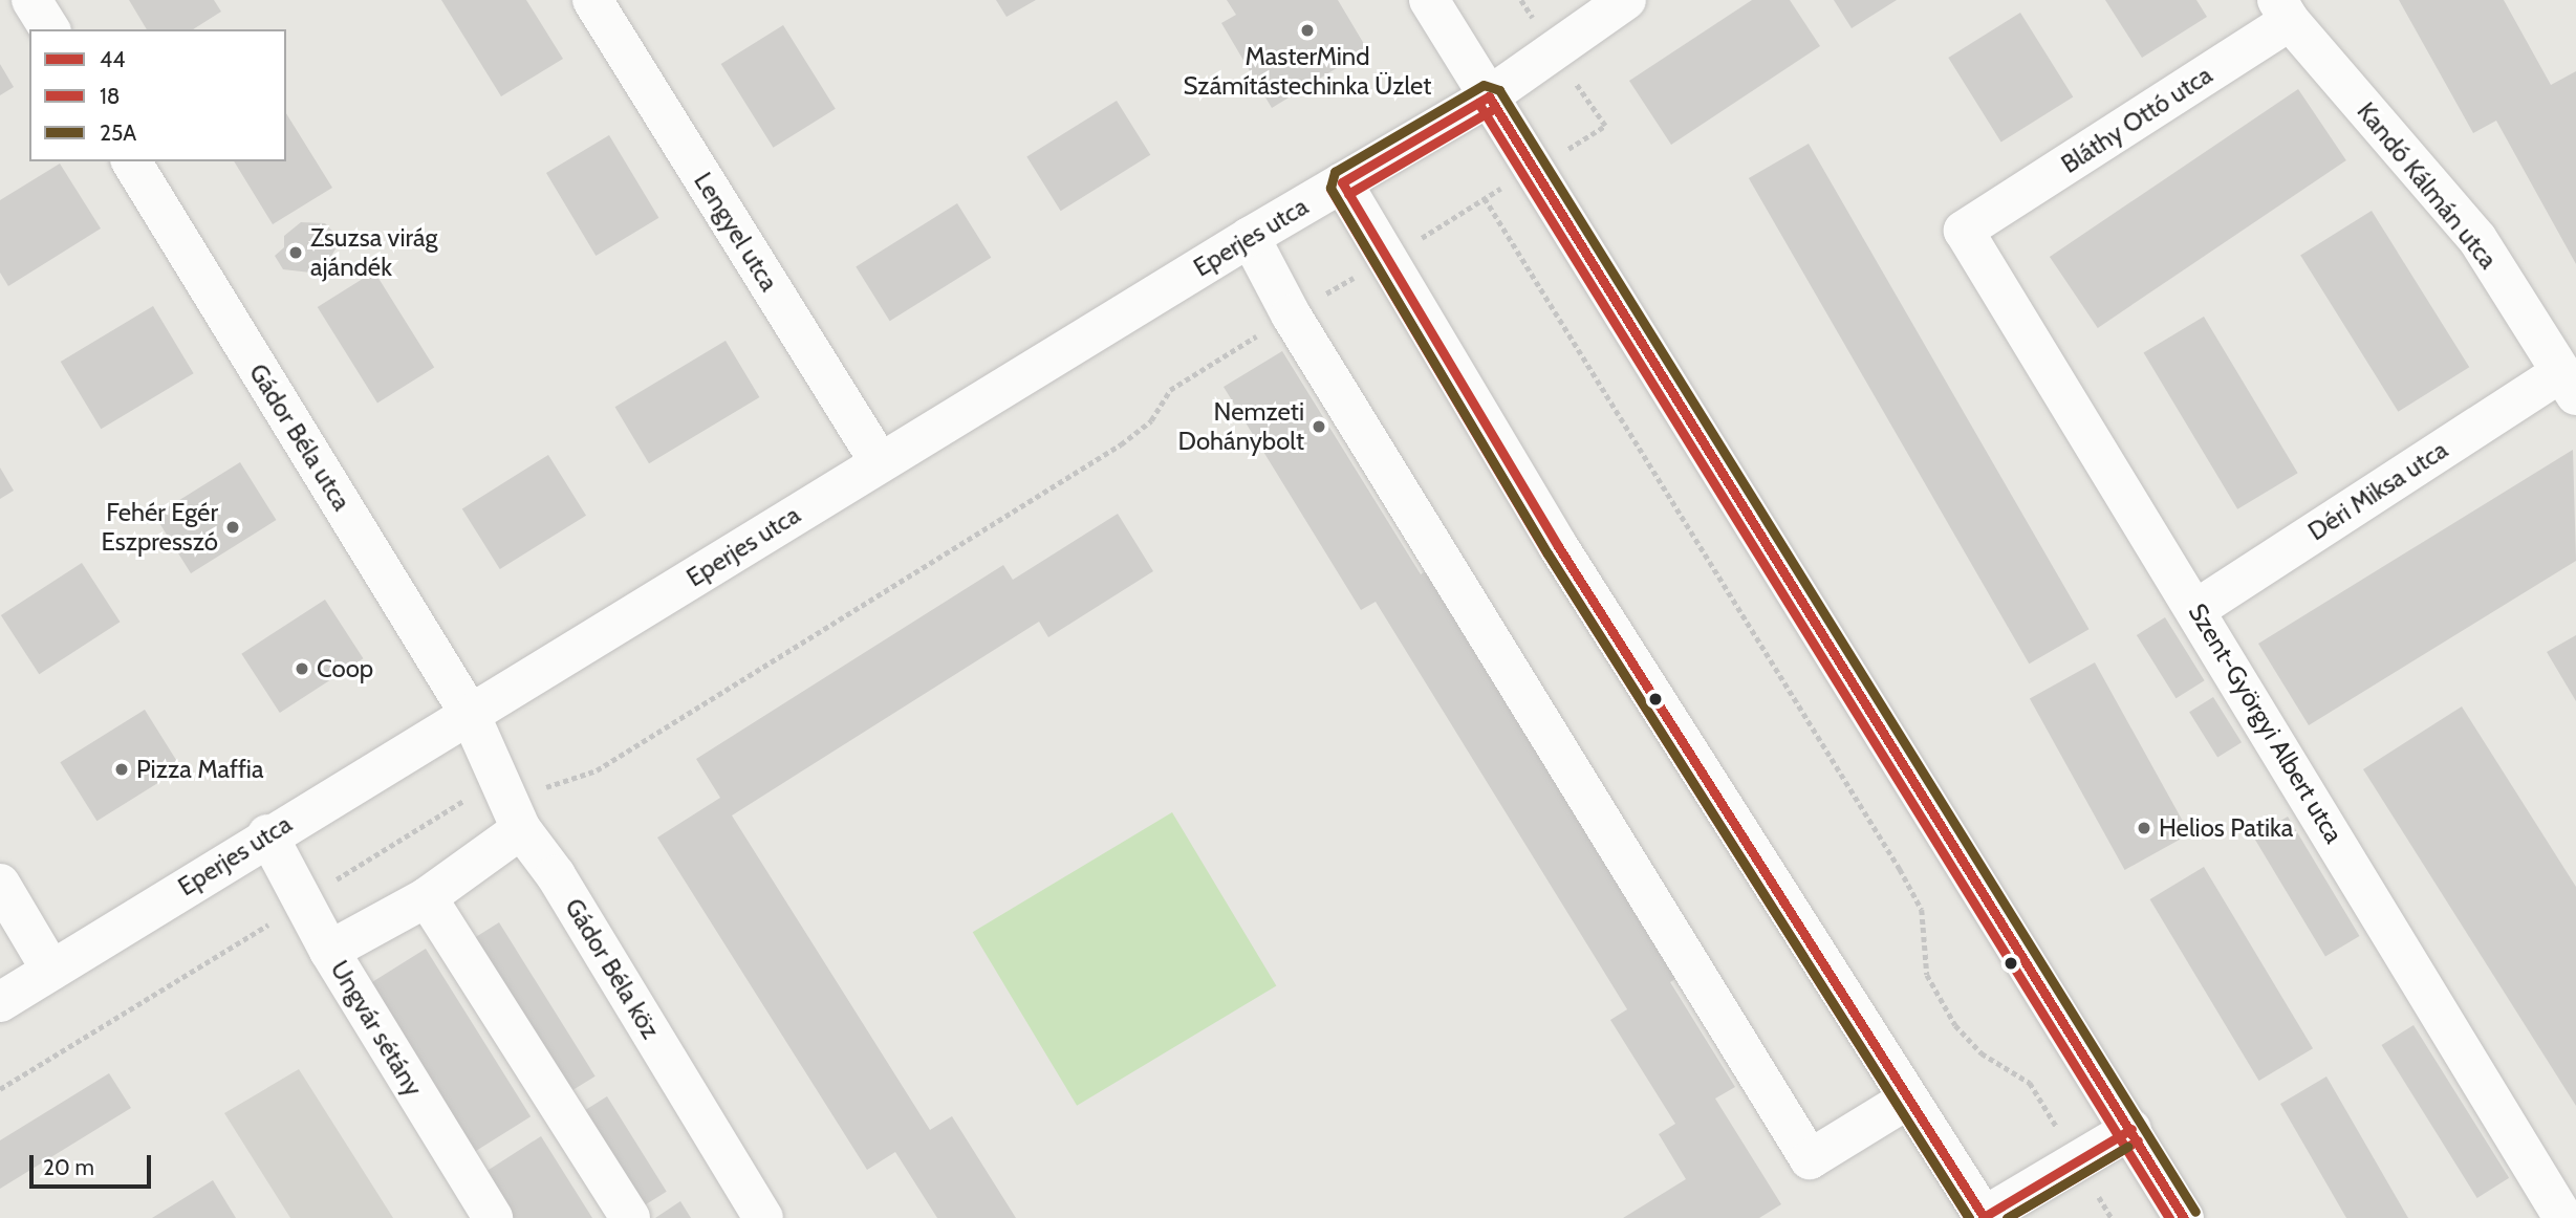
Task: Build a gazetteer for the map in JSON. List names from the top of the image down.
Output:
{
  "streets": {
    "street": [
      "Bláthy Ottó utca",
      "Kandó Kálmán utca",
      "Lengyel utca",
      "Eperjes utca",
      "Gádor Béla utca",
      "Déri Miksa utca",
      "Szent-Györgyi Albert utca",
      "Gádor Béla köz",
      "Ungvár sétány"
    ]
  },
  "crossings": [
    ["Bláthy Ottó utca", "Kandó Kálmán utca"],
    ["Bláthy Ottó utca", "Szent-Györgyi Albert utca"],
    ["Kandó Kálmán utca", "Déri Miksa utca"],
    ["Lengyel utca", "Eperjes utca"],
    ["Eperjes utca", "Gádor Béla utca"],
    ["Eperjes utca", "Gádor Béla köz"],
    ["Eperjes utca", "Ungvár sétány"],
    ["Gádor Béla utca", "Gádor Béla köz"],
    ["Déri Miksa utca", "Szent-Györgyi Albert utca"]
  ],
  "places": [
    "MasterMind Számítástechinka Üzlet",
    "Zsuzsa virág ajándék",
    "Nemzeti Dohánybolt",
    "Fehér Egér Eszpresszó",
    "Coop",
    "Pizza Maffia",
    "Helios Patika"
  ],
  "lines": ["transit line 25A", "transit line 44", "transit line 18"],
  "legend": ["44", "18", "25A"],
  "scale_bar": "20 m"
}
